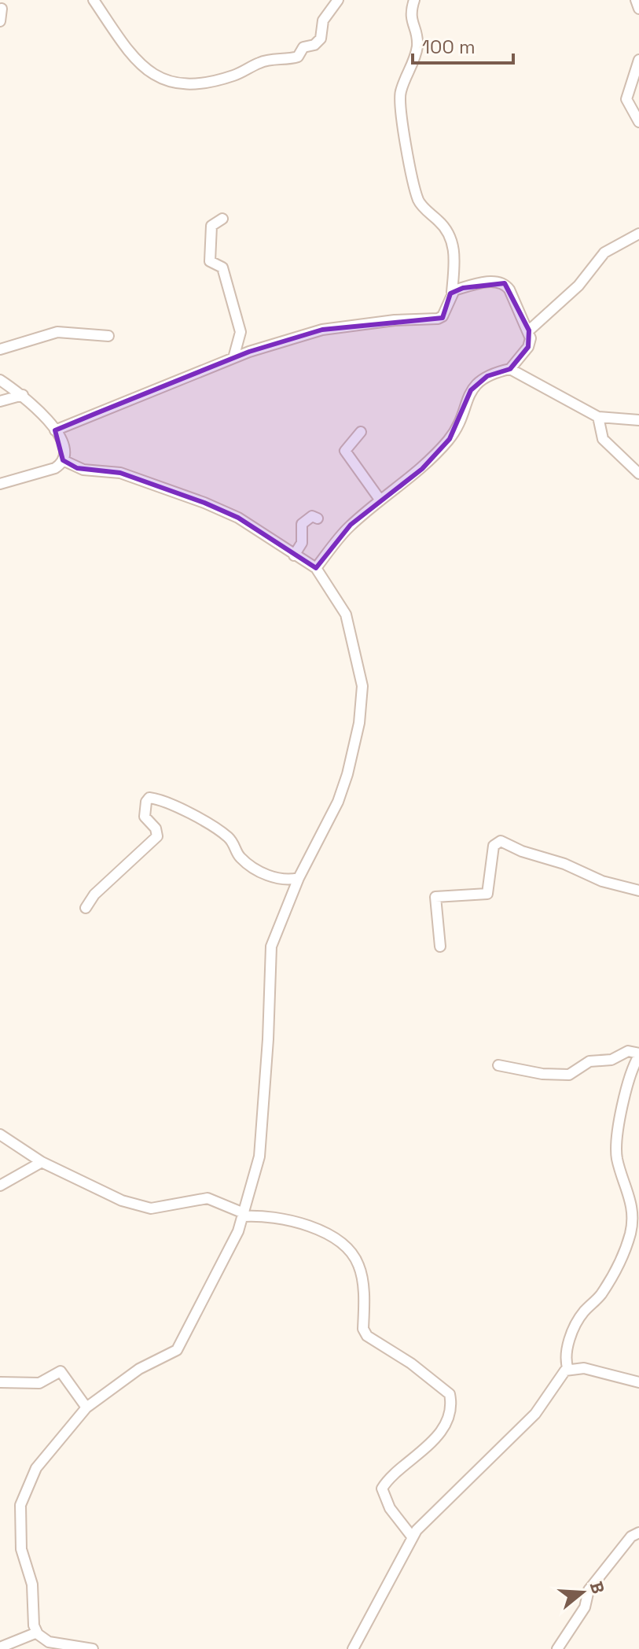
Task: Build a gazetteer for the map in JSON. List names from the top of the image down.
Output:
{
  "scale_bar": "100 m",
  "north": "right"
}
